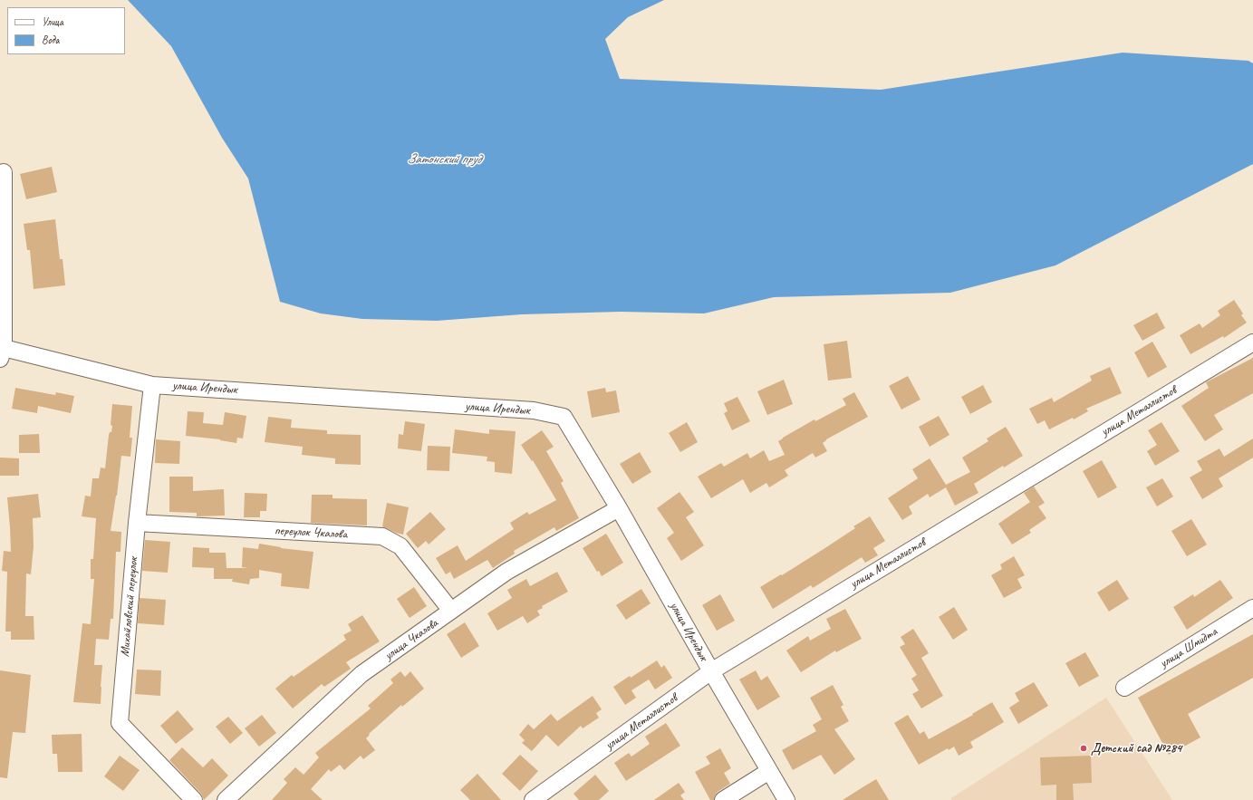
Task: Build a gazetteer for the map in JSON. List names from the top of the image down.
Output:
{
  "streets": {
    "street": [
      "улица Ирендык",
      "улица Металлистов",
      "переулок Чкалова",
      "Михайловский переулок",
      "улица Чкалова",
      "улица Шмидта"
    ]
  },
  "crossings": [
    ["улица Ирендык", "улица Металлистов"],
    ["улица Ирендык", "Михайловский переулок"],
    ["улица Ирендык", "улица Чкалова"],
    ["переулок Чкалова", "Михайловский переулок"],
    ["переулок Чкалова", "улица Чкалова"]
  ],
  "water": ["Затонский пруд"],
  "places": ["Детский сад №284"],
  "legend": ["Улица", "Вода"]
}
